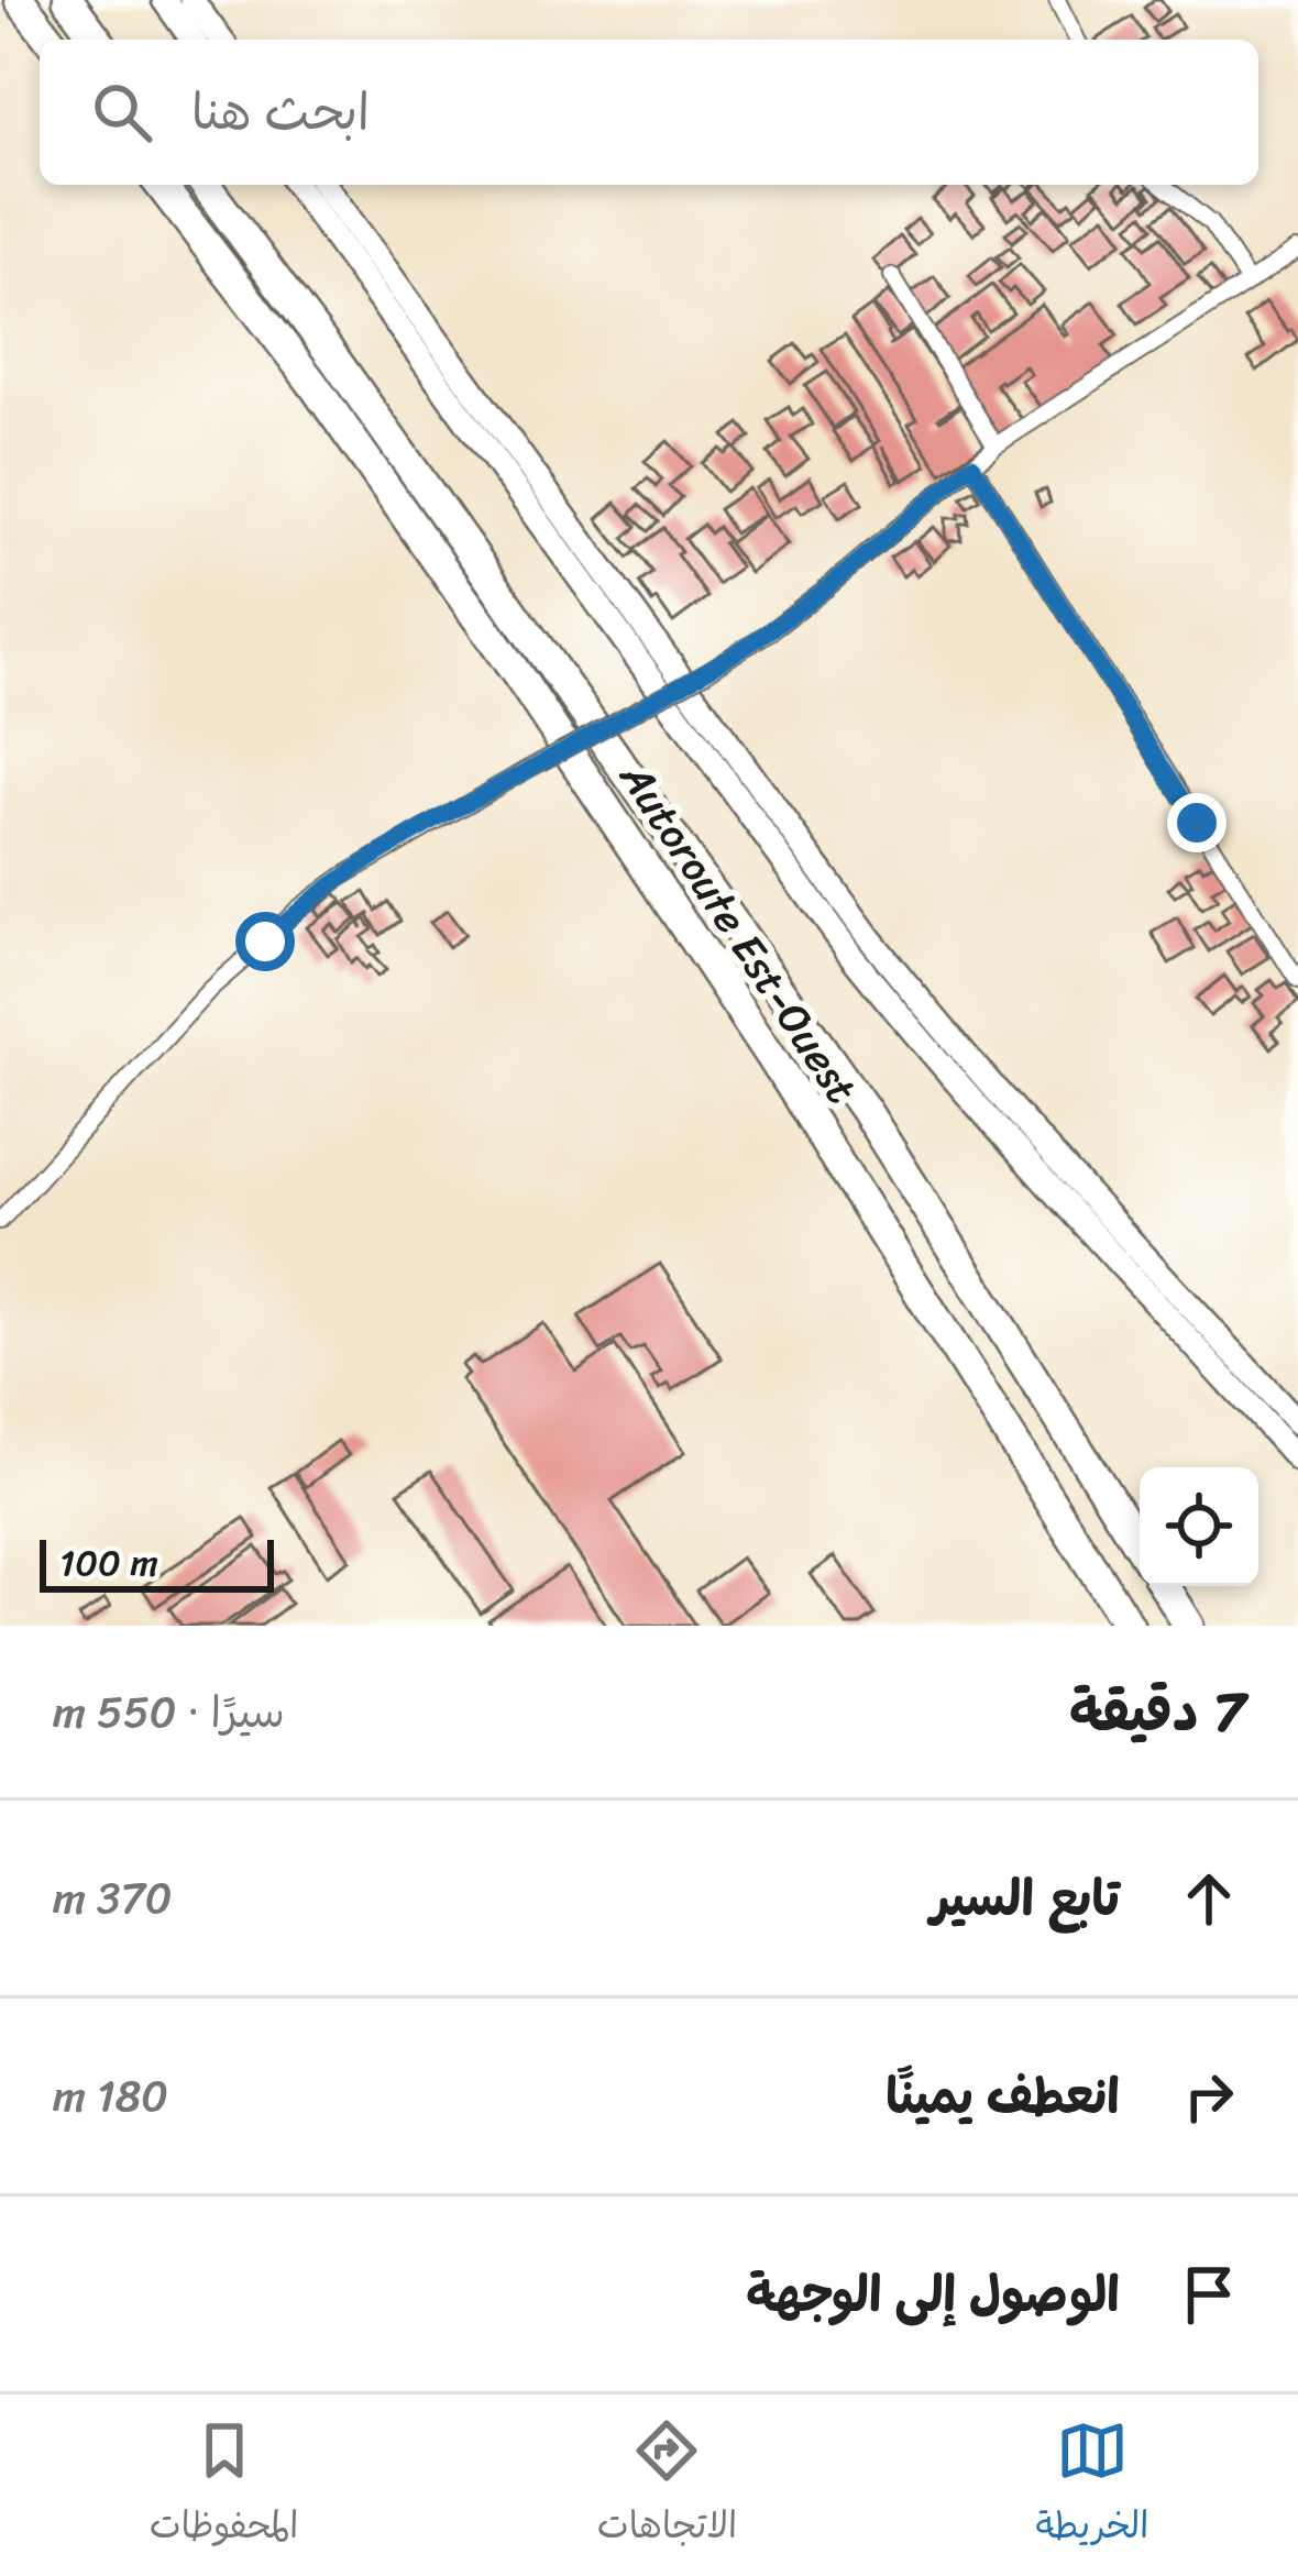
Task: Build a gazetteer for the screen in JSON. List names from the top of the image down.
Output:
{
  "streets": {
    "highway": ["Autoroute Est-Ouest"]
  },
  "scale_bar": "100 m",
  "page": {
    "search": "ابحث هنا",
    "scale": "100 m",
    "heading": ["7 دقيقة", "سيرًا · 550 m"],
    "list": [
      ["تابع السير", "370 m"],
      ["انعطف يمينًا", "180 m"],
      "الوصول إلى الوجهة"
    ],
    "nav": ["الخريطة", "الاتجاهات", "المحفوظات"]
  }
}
